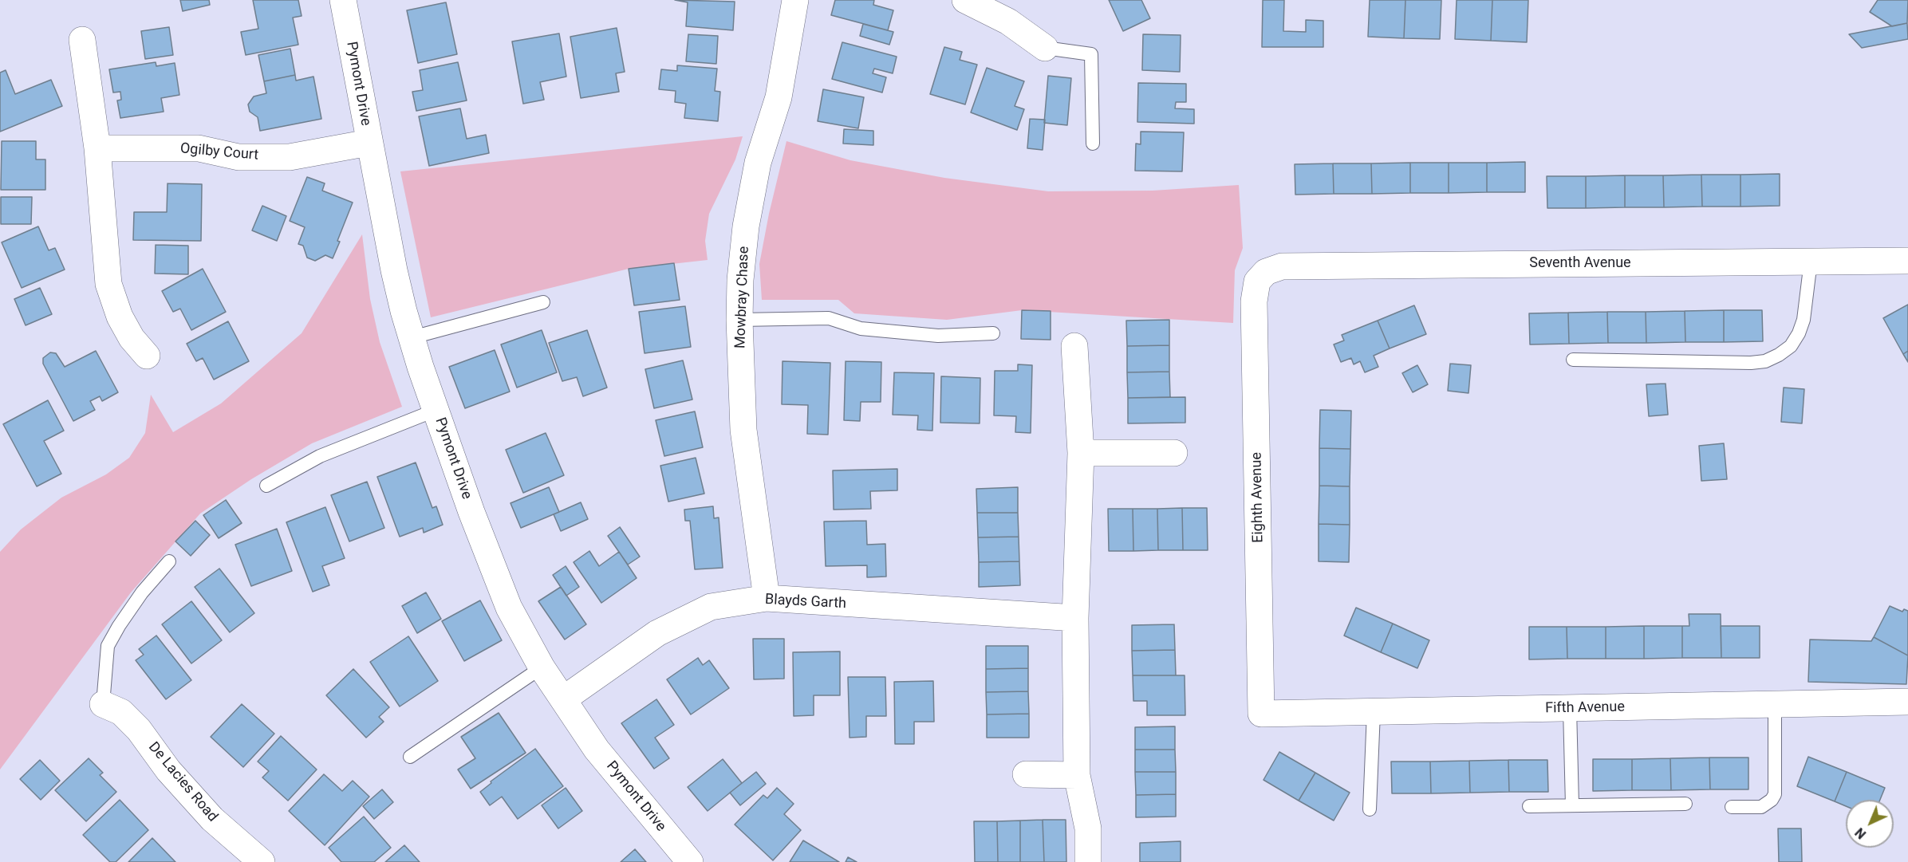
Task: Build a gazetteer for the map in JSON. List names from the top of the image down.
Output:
{
  "streets": {
    "street": [
      "Pymont Drive",
      "Ogilby Court",
      "Seventh Avenue",
      "Mowbray Chase",
      "Eighth Avenue",
      "Blayds Garth",
      "Fifth Avenue",
      "De Lacies Road"
    ]
  },
  "crossings": [
    ["Pymont Drive", "Ogilby Court"],
    ["Pymont Drive", "Blayds Garth"],
    ["Seventh Avenue", "Eighth Avenue"],
    ["Mowbray Chase", "Blayds Garth"],
    ["Eighth Avenue", "Fifth Avenue"]
  ],
  "north": "bottom left"
}
